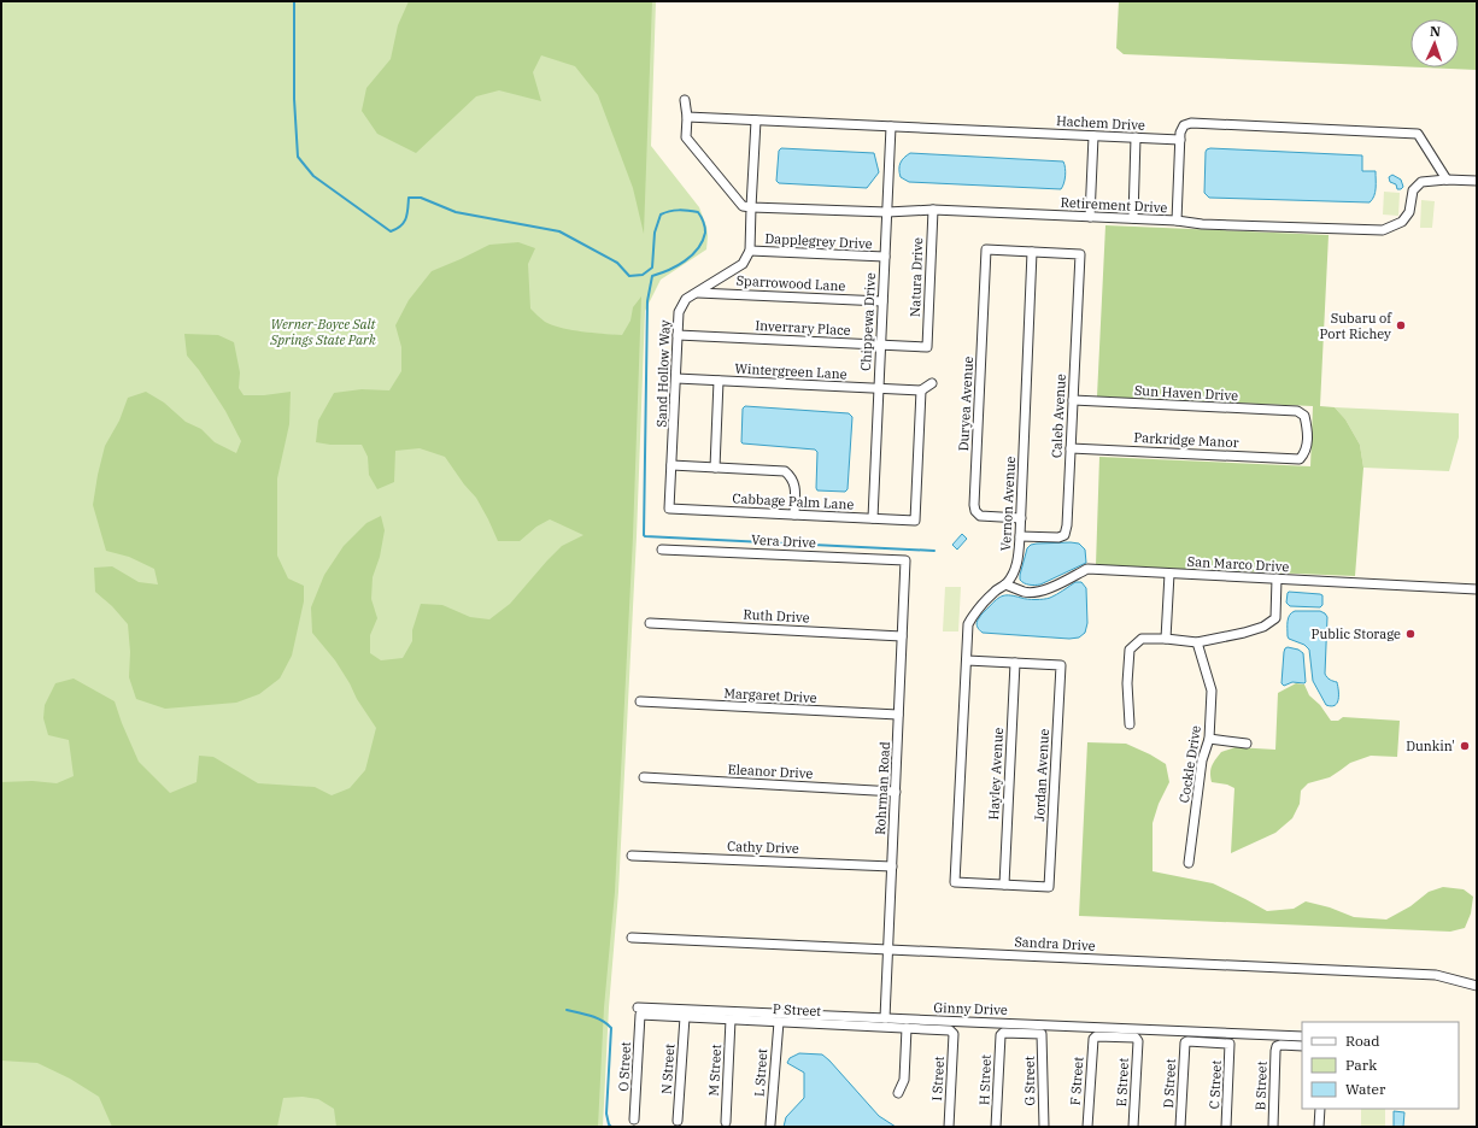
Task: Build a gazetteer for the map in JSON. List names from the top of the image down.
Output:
{
  "streets": {
    "street": [
      "Hachem Drive",
      "Retirement Drive",
      "Dapplegrey Drive",
      "Natura Drive",
      "Sparrowood Lane",
      "Chippewa Drive",
      "Inverrary Place",
      "Wintergreen Lane",
      "Sand Hollow Way",
      "Sun Haven Drive",
      "Duryea Avenue",
      "Caleb Avenue",
      "Parkridge Manor",
      "Cabbage Palm Lane",
      "Vernon Avenue",
      "Vera Drive",
      "San Marco Drive",
      "Ruth Drive",
      "Margaret Drive",
      "Cockle Drive",
      "Eleanor Drive",
      "Hayley Avenue",
      "Jordan Avenue",
      "Rohrman Road",
      "Cathy Drive",
      "Sandra Drive",
      "Ginny Drive",
      "P Street",
      "O Street",
      "N Street",
      "M Street",
      "L Street",
      "I Street",
      "H Street",
      "G Street",
      "F Street",
      "E Street",
      "D Street",
      "C Street",
      "B Street"
    ]
  },
  "crossings": [
    ["Hachem Drive", "Chippewa Drive"],
    ["Retirement Drive", "Natura Drive"],
    ["Retirement Drive", "Chippewa Drive"],
    ["Dapplegrey Drive", "Chippewa Drive"],
    ["Dapplegrey Drive", "Sand Hollow Way"],
    ["Natura Drive", "Inverrary Place"],
    ["Sparrowood Lane", "Chippewa Drive"],
    ["Sparrowood Lane", "Sand Hollow Way"],
    ["Chippewa Drive", "Inverrary Place"],
    ["Chippewa Drive", "Wintergreen Lane"],
    ["Chippewa Drive", "Cabbage Palm Lane"],
    ["Inverrary Place", "Sand Hollow Way"],
    ["Wintergreen Lane", "Sand Hollow Way"],
    ["Wintergreen Lane", "Cabbage Palm Lane"],
    ["Sand Hollow Way", "Cabbage Palm Lane"],
    ["Sun Haven Drive", "Caleb Avenue"],
    ["Sun Haven Drive", "Parkridge Manor"],
    ["Duryea Avenue", "Caleb Avenue"],
    ["Duryea Avenue", "Vernon Avenue"],
    ["Caleb Avenue", "Parkridge Manor"],
    ["Caleb Avenue", "Vernon Avenue"],
    ["Vernon Avenue", "San Marco Drive"],
    ["Vernon Avenue", "Hayley Avenue"],
    ["Vernon Avenue", "Jordan Avenue"],
    ["Vera Drive", "Rohrman Road"],
    ["Ruth Drive", "Rohrman Road"],
    ["Margaret Drive", "Rohrman Road"],
    ["Eleanor Drive", "Rohrman Road"],
    ["Hayley Avenue", "Jordan Avenue"],
    ["Rohrman Road", "Cathy Drive"],
    ["Rohrman Road", "Sandra Drive"],
    ["Rohrman Road", "Ginny Drive"],
    ["Ginny Drive", "P Street"],
    ["Ginny Drive", "O Street"],
    ["P Street", "O Street"],
    ["P Street", "N Street"],
    ["P Street", "M Street"],
    ["P Street", "L Street"],
    ["P Street", "I Street"],
    ["H Street", "G Street"],
    ["F Street", "E Street"],
    ["D Street", "C Street"]
  ],
  "parks": ["Werner-Boyce Salt Springs State Park"],
  "places": ["Subaru of Port Richey", "Public Storage", "Dunkin'"],
  "legend": ["Road", "Park", "Water"],
  "north": "top"
}
